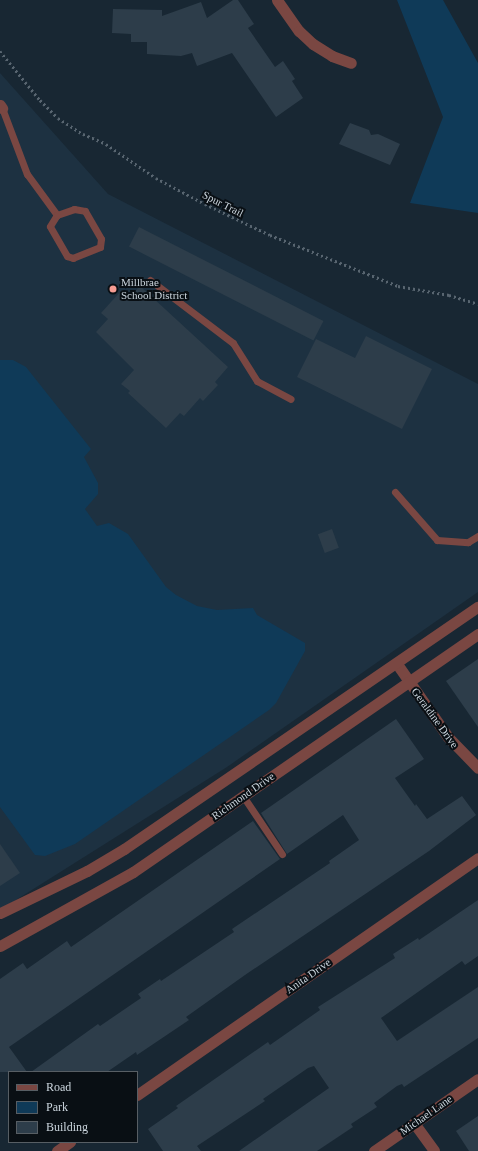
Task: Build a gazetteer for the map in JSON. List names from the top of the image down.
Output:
{
  "streets": {
    "street": [
      "Geraldine Drive",
      "Richmond Drive",
      "Anita Drive",
      "Michael Lane"
    ],
    "path": ["Spur Trail"]
  },
  "crossings": [
    ["Geraldine Drive", "Richmond Drive"]
  ],
  "places": ["Millbrae School District"],
  "legend": ["Road", "Park", "Building"]
}
